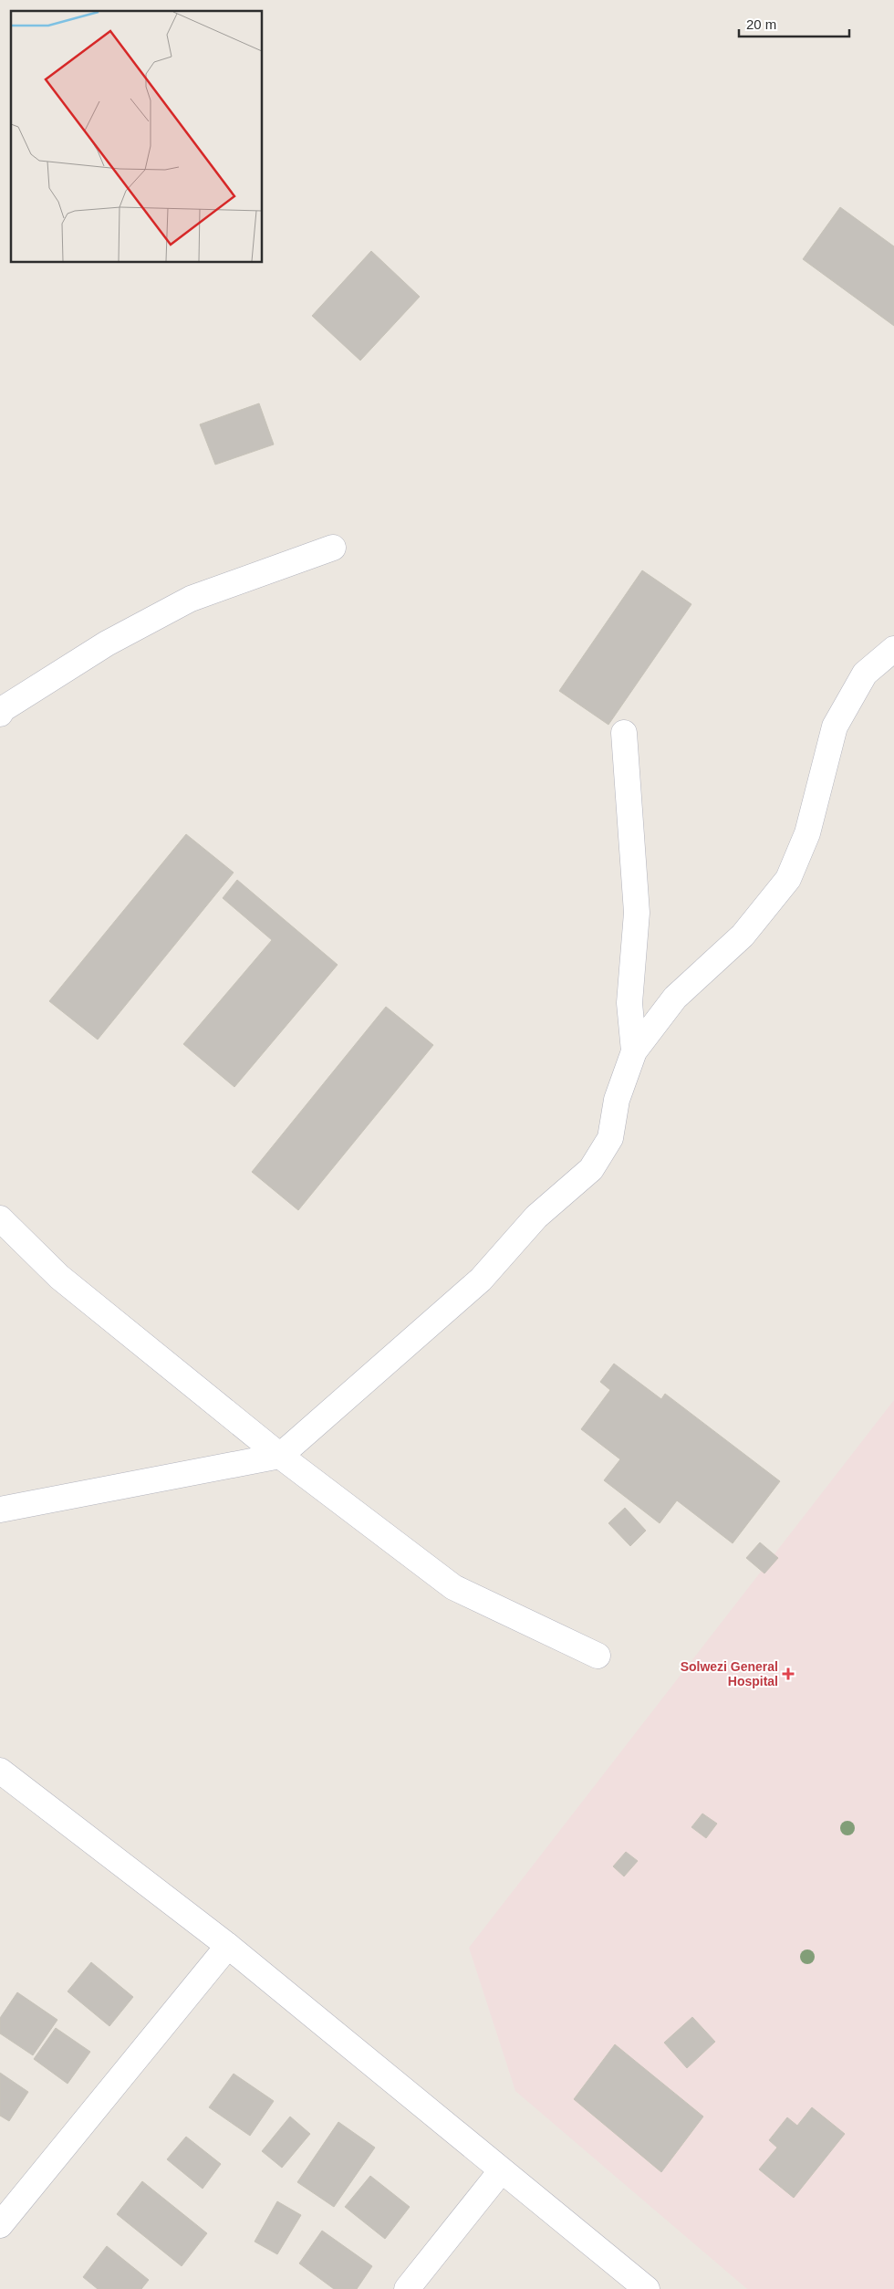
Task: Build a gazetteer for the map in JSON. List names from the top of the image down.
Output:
{
  "places": {
    "health": ["Solwezi General Hospital"]
  },
  "scale_bar": "20 m"
}
